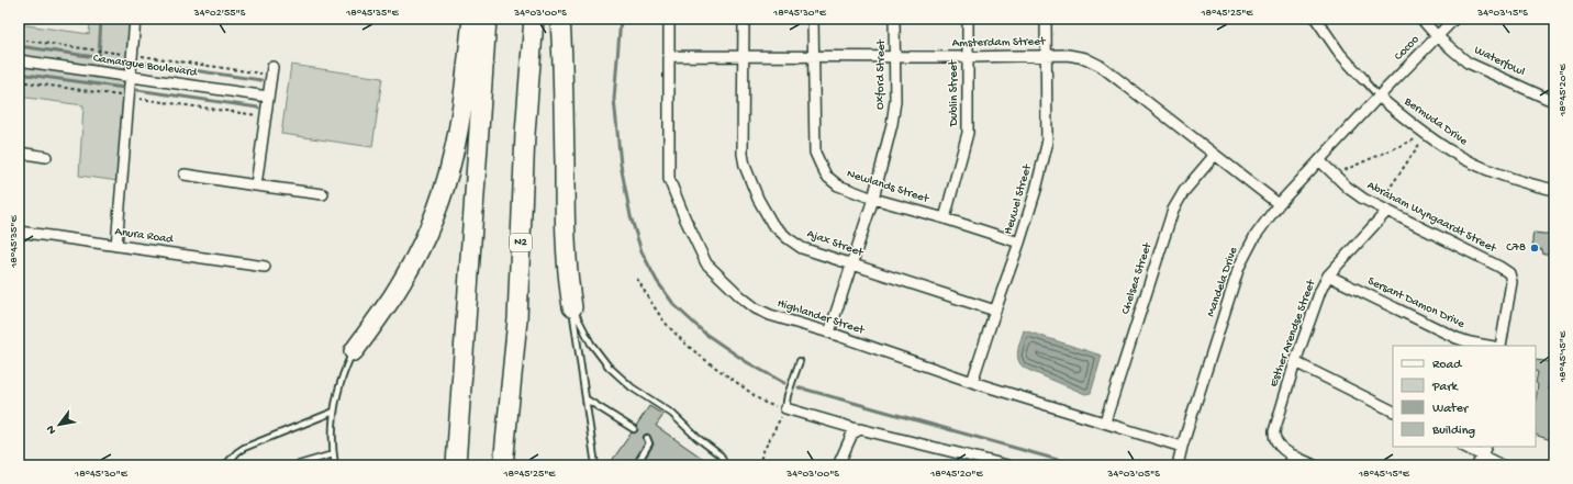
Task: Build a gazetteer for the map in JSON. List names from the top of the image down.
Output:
{
  "streets": {
    "highway": ["N2"],
    "street": [
      "Amsterdam Street",
      "Cocoo",
      "Waterfowl",
      "Camargue Boulevard",
      "Oxford Street",
      "Dublin Street",
      "Bermuda Drive",
      "Newlands Street",
      "Heuwel Street",
      "Abraham Wyngaardt Street",
      "Anura Road",
      "Ajax Street",
      "Chelsea Street",
      "Mandela Drive",
      "Sersant Damon Drive",
      "Highlander Street",
      "Esther Arendse Street"
    ]
  },
  "crossings": [
    ["Amsterdam Street", "Oxford Street"],
    ["Amsterdam Street", "Dublin Street"],
    ["Amsterdam Street", "Newlands Street"],
    ["Amsterdam Street", "Heuwel Street"],
    ["Amsterdam Street", "Ajax Street"],
    ["Amsterdam Street", "Chelsea Street"],
    ["Amsterdam Street", "Mandela Drive"],
    ["Amsterdam Street", "Highlander Street"],
    ["Cocoo", "Waterfowl"],
    ["Cocoo", "Bermuda Drive"],
    ["Cocoo", "Mandela Drive"],
    ["Oxford Street", "Newlands Street"],
    ["Oxford Street", "Ajax Street"],
    ["Oxford Street", "Highlander Street"],
    ["Dublin Street", "Newlands Street"],
    ["Bermuda Drive", "Mandela Drive"],
    ["Newlands Street", "Heuwel Street"],
    ["Heuwel Street", "Ajax Street"],
    ["Heuwel Street", "Highlander Street"],
    ["Abraham Wyngaardt Street", "Mandela Drive"],
    ["Abraham Wyngaardt Street", "Esther Arendse Street"],
    ["Chelsea Street", "Highlander Street"],
    ["Mandela Drive", "Highlander Street"],
    ["Sersant Damon Drive", "Esther Arendse Street"]
  ],
  "places": ["C78"],
  "legend": [
    "Road",
    "Park",
    "Water",
    "Building"
  ],
  "north": "bottom left",
  "coordinates": [
    "34°02'55\"S",
    "18°45'35\"E",
    "34°03'00\"S",
    "18°45'30\"E",
    "18°45'25\"E",
    "34°03'15\"S",
    "18°45'20\"E",
    "18°45'15\"E",
    "34°03'05\"S"
  ]
}
